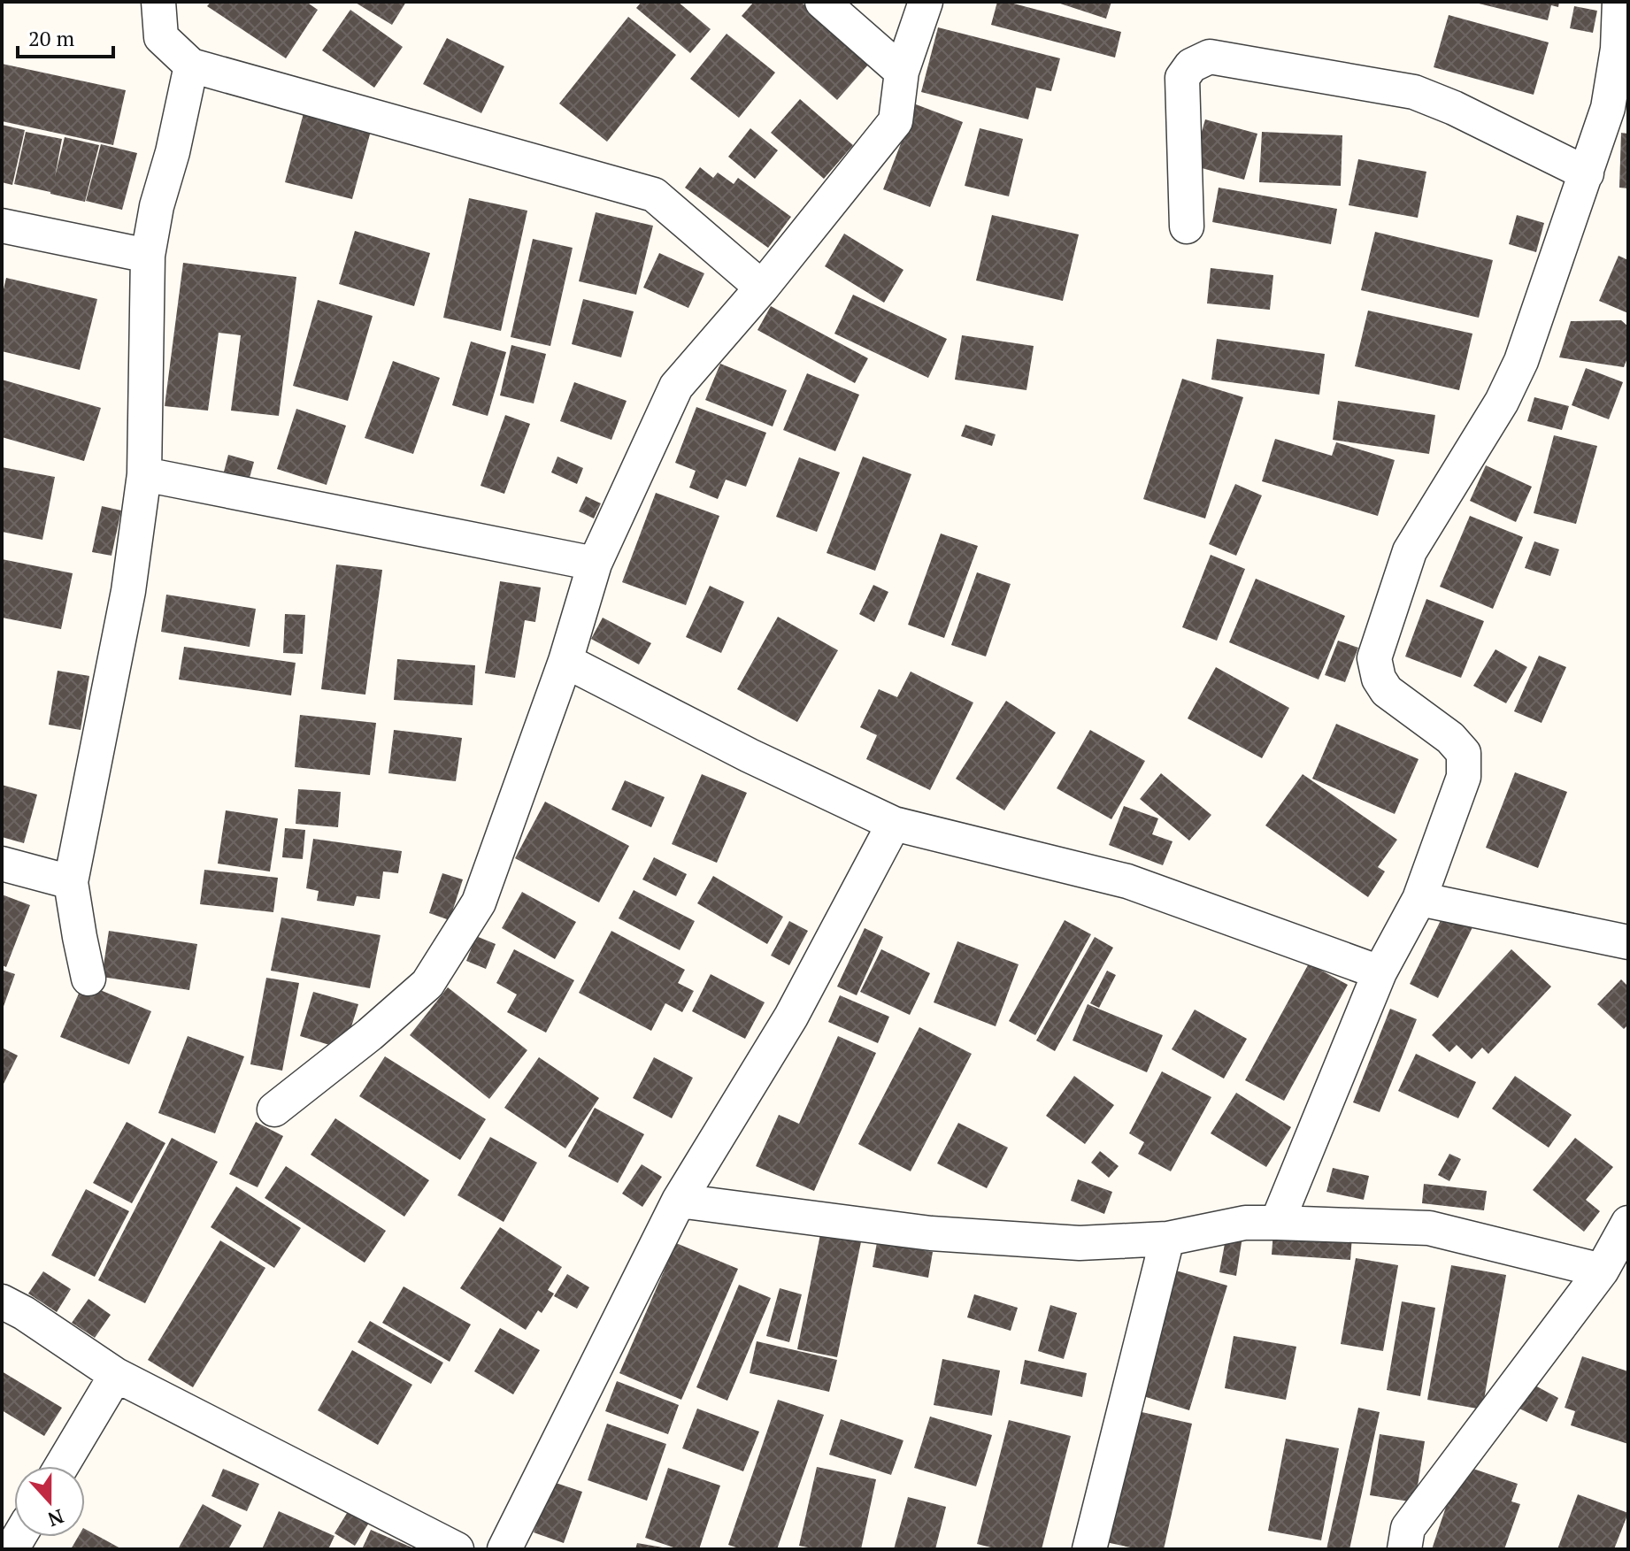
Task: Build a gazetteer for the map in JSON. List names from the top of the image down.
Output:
{
  "scale_bar": "20 m",
  "north": "bottom"
}
